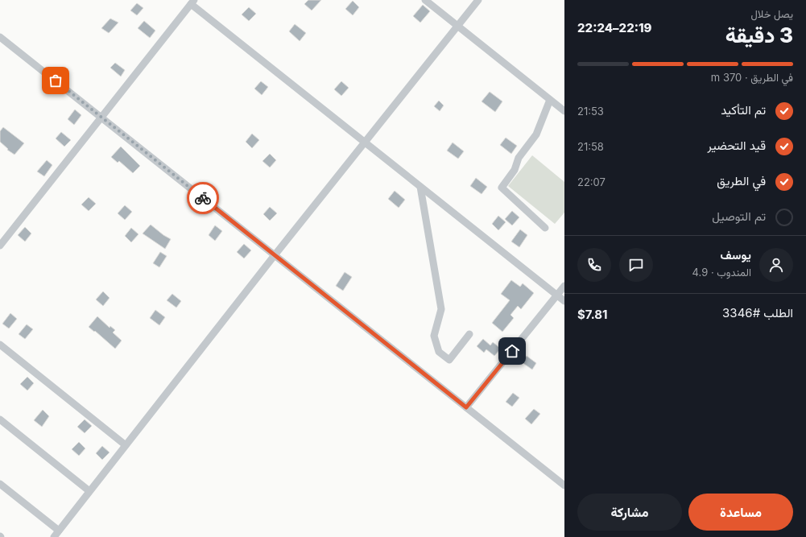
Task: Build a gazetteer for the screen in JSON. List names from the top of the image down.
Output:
{
  "page": {
    "heading": ["3 دقيقة", "يصل خلال", "22:19–22:24"],
    "panel": [
      "يوسف",
      "المندوب · 4.9",
      "الطلب #3346",
      "$7.81"
    ],
    "bar": "في الطريق · 370 m",
    "list": [
      ["تم التأكيد", "21:53"],
      ["قيد التحضير", "21:58"],
      ["في الطريق", "22:07"],
      "تم التوصيل"
    ],
    "buttons": ["مساعدة", "مشاركة"]
  }
}
